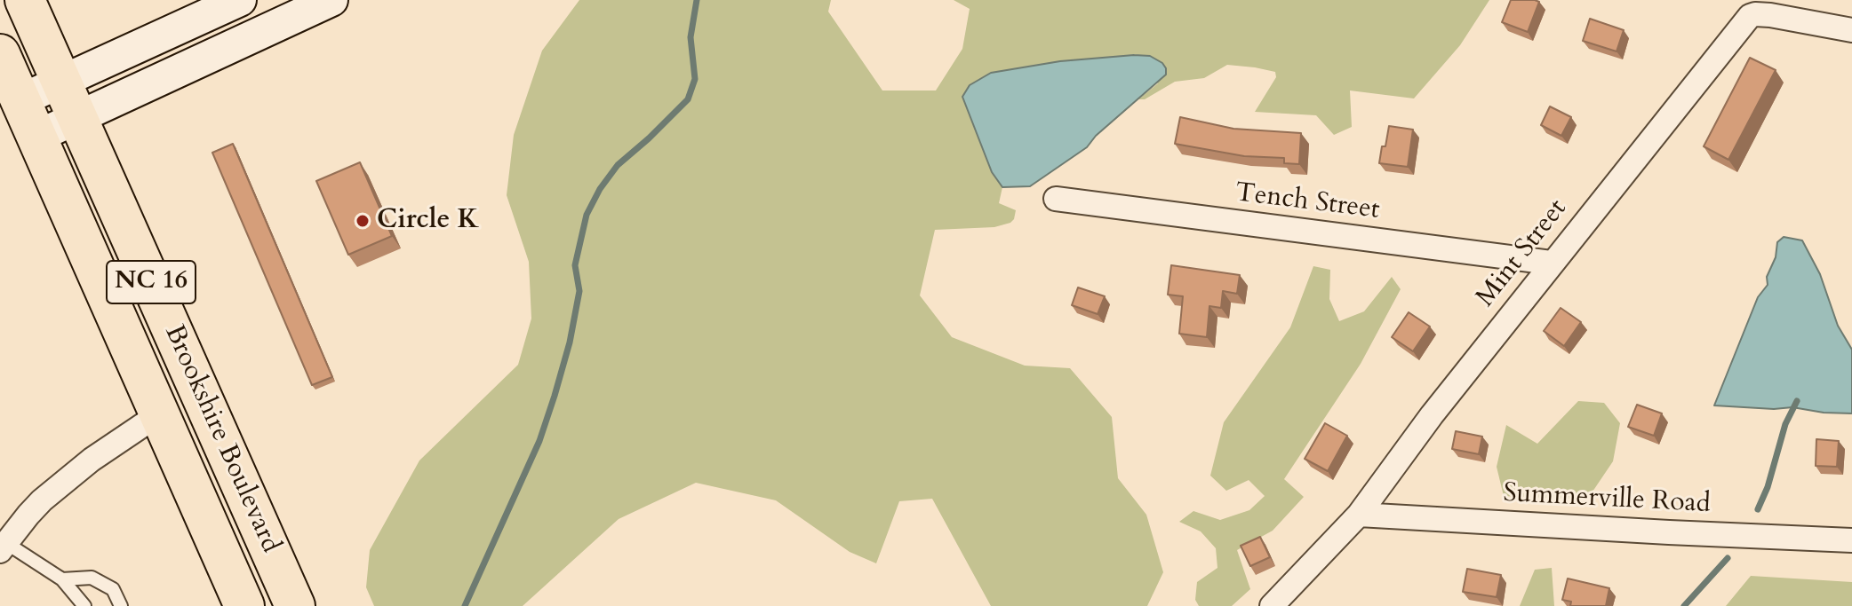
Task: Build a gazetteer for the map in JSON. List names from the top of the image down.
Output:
{
  "streets": {
    "highway": ["NC 16", "Brookshire Boulevard"],
    "street": ["Tench Street", "Mint Street", "Summerville Road"]
  },
  "crossings": [
    ["Tench Street", "Mint Street"],
    ["Mint Street", "Summerville Road"]
  ],
  "places": ["Circle K"]
}
